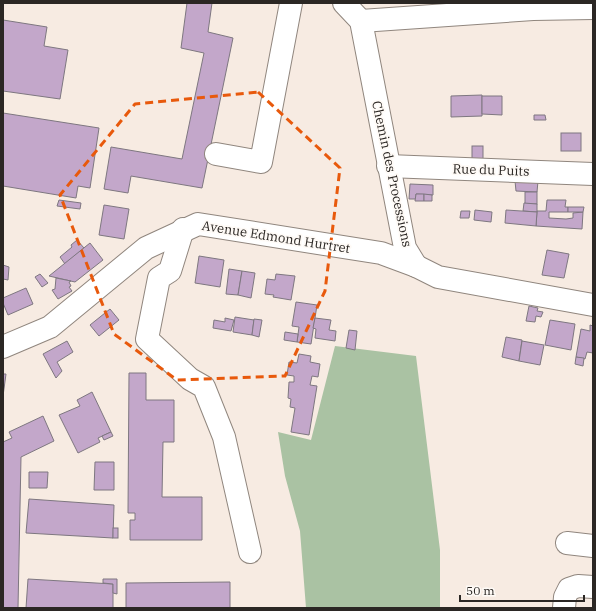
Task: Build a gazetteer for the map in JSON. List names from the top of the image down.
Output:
{
  "streets": {
    "street": ["Rue du Puits", "Chemin des Processions", "Avenue Edmond Hurtret"]
  },
  "crossings": [
    ["Rue du Puits", "Chemin des Processions"],
    ["Chemin des Processions", "Avenue Edmond Hurtret"]
  ],
  "scale_bar": "50 m"
}
